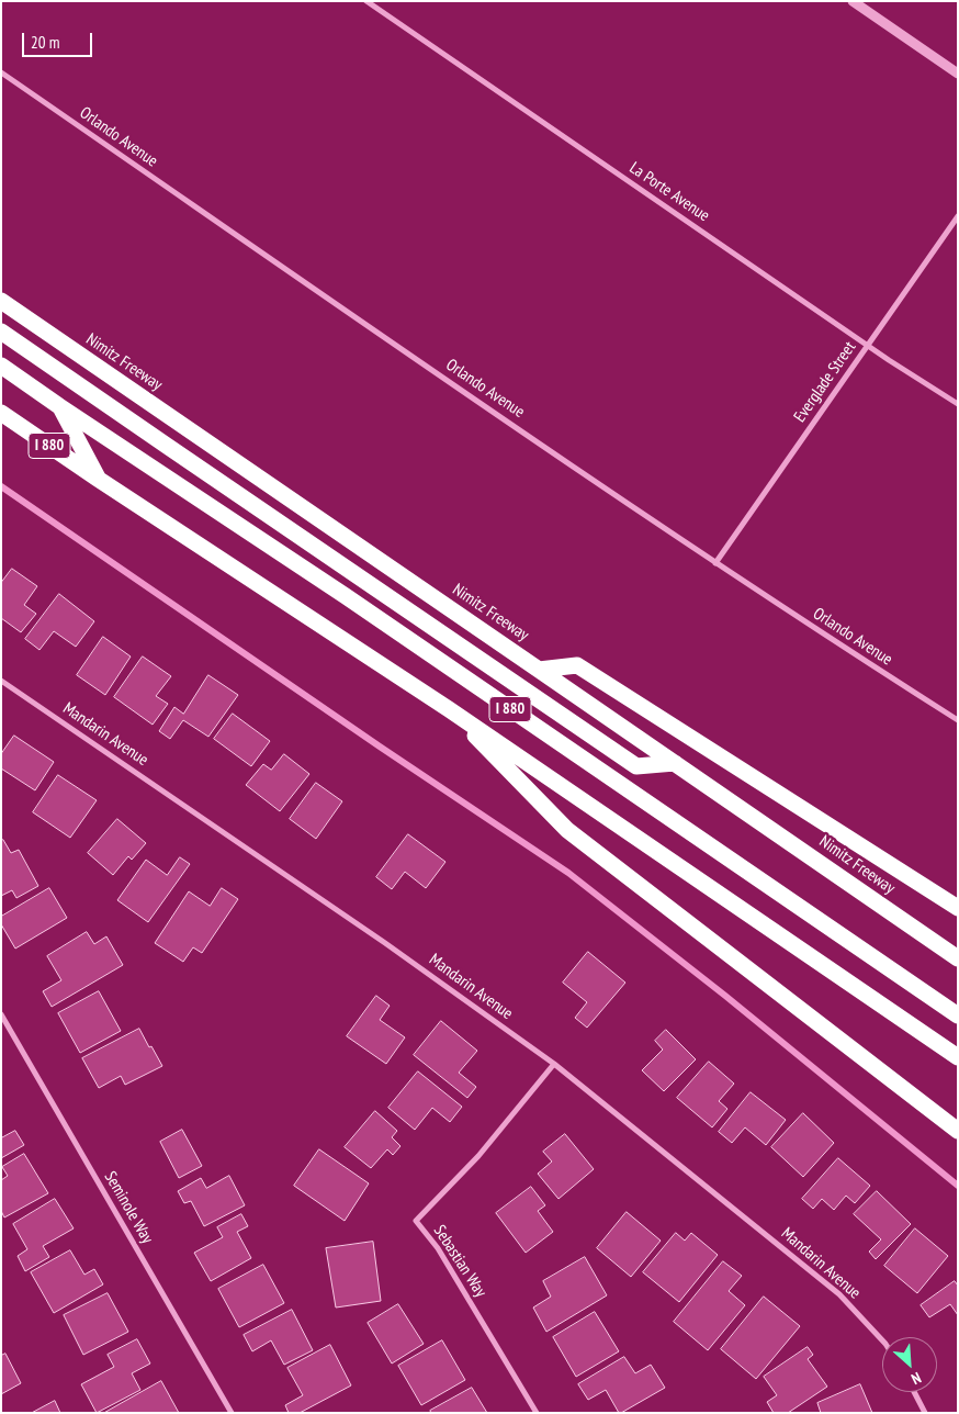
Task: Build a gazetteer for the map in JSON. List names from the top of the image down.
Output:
{
  "streets": {
    "highway": ["Nimitz Freeway", "I 880"],
    "street": [
      "Orlando Avenue",
      "La Porte Avenue",
      "Everglade Street",
      "Mandarin Avenue",
      "Seminole Way",
      "Sebastian Way"
    ]
  },
  "crossings": [
    ["Orlando Avenue", "Everglade Street"],
    ["La Porte Avenue", "Everglade Street"],
    ["Nimitz Freeway", "I 880"],
    ["Mandarin Avenue", "Sebastian Way"]
  ],
  "scale_bar": "20 m",
  "north": "bottom right"
}
